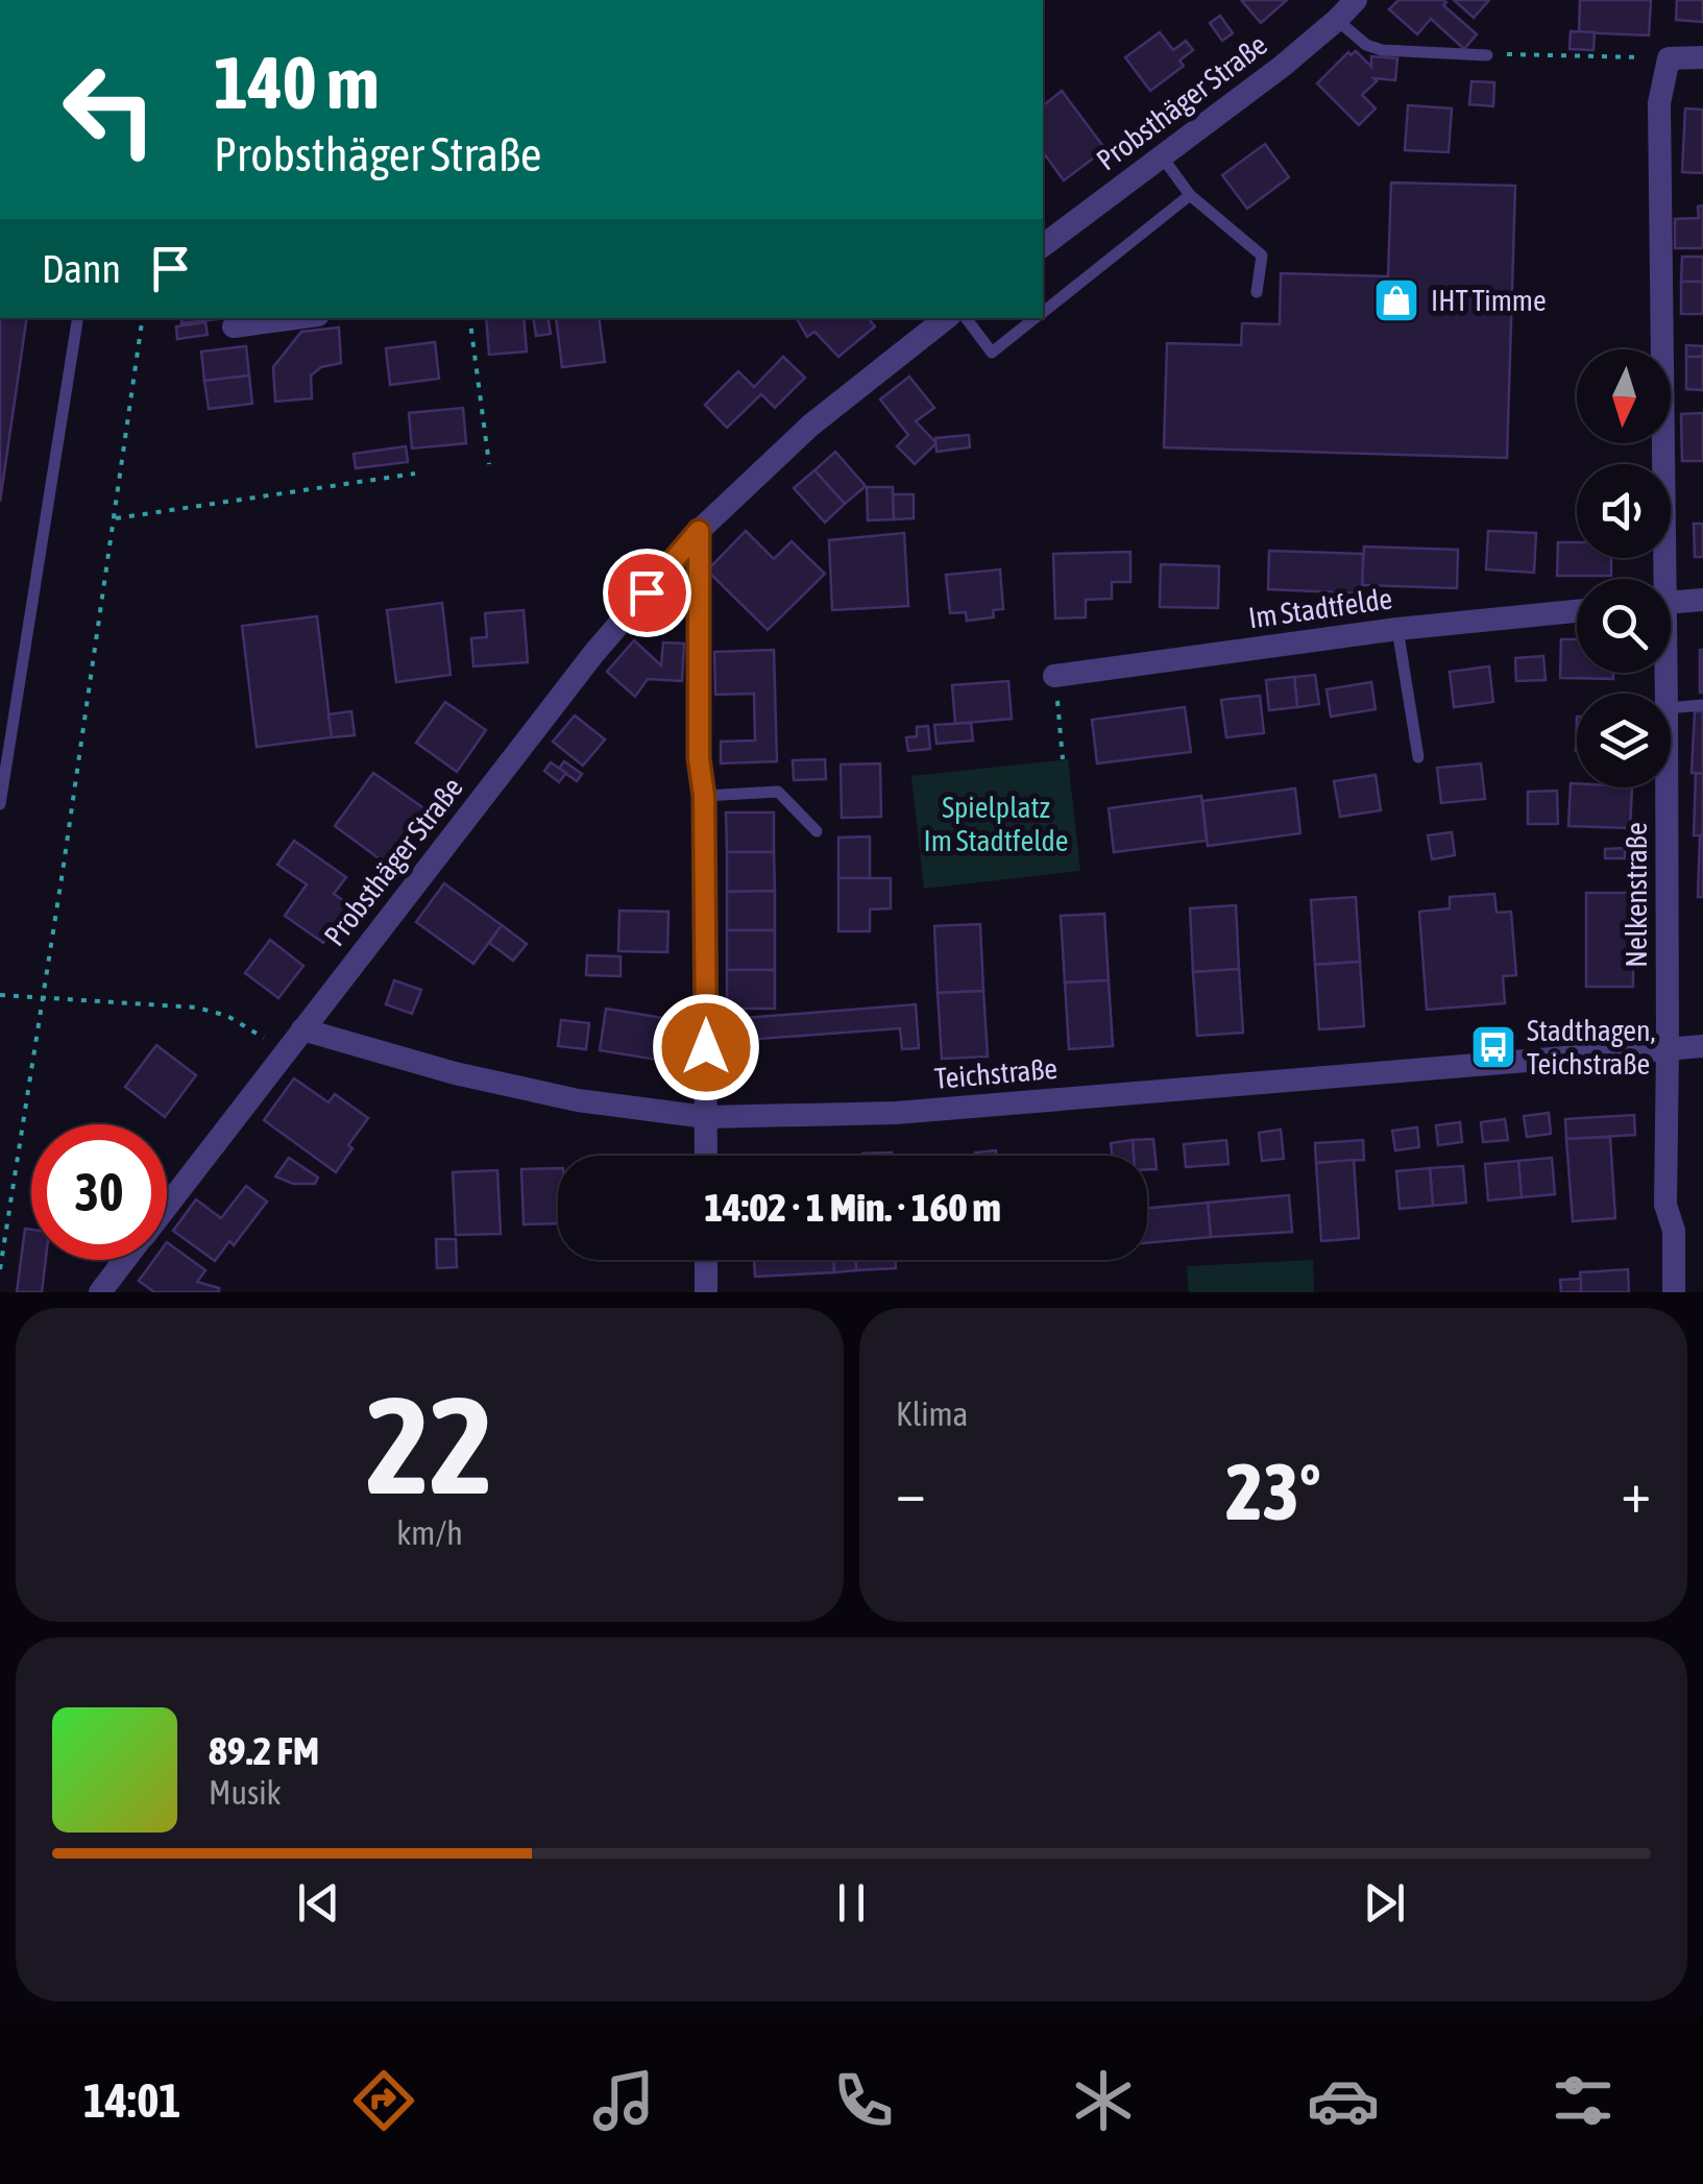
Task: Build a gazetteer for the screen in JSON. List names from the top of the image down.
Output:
{
  "streets": {
    "street": [
      "Probsthäger Straße",
      "Im Stadtfelde",
      "Nelkenstraße",
      "Teichstraße"
    ]
  },
  "crossings": [
    ["Probsthäger Straße", "Teichstraße"],
    ["Nelkenstraße", "Teichstraße"]
  ],
  "parks": ["Spielplatz Im Stadtfelde"],
  "places": {
    "shop": ["IHT Timme"],
    "bus stop": ["Stadthagen, Teichstraße"]
  },
  "north": "bottom",
  "page": {
    "turn": ["140 m", "Probsthäger Straße"],
    "then": "Dann",
    "limit": "30",
    "trip": "14:02 · 1 Min. · 160 m",
    "tile": [
      ["22", "km/h"],
      "Klima"
    ],
    "heat": ["−", "23°", "+"],
    "song": ["89.2 FM", "Musik"],
    "tabs": "14:01"
  }
}
